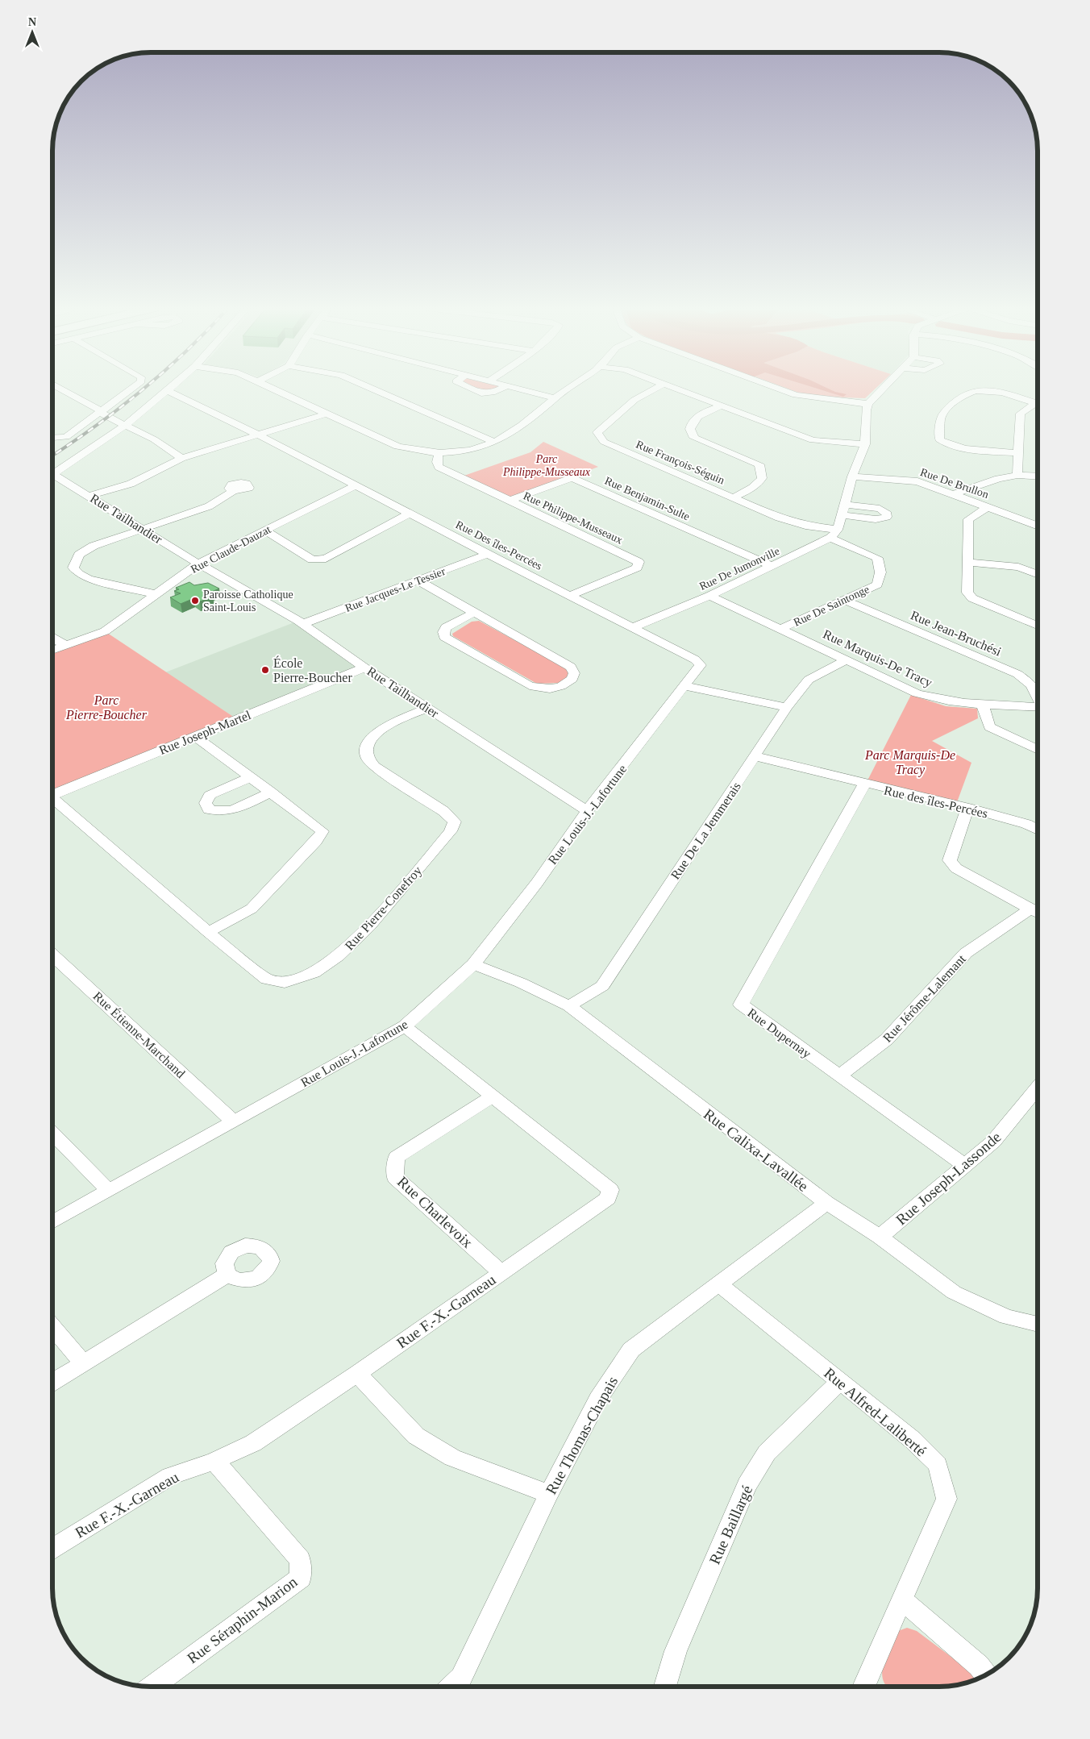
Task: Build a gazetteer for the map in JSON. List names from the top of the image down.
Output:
{
  "streets": {
    "street": [
      "Rue François-Séguin",
      "Rue De Brullon",
      "Rue Benjamin-Sulte",
      "Rue Philippe-Musseaux",
      "Rue Tailhandier",
      "Rue Des îles-Percées",
      "Rue Claude-Dauzat",
      "Rue De Jumonville",
      "Rue Jacques-Le Tessier",
      "Rue De Saintonge",
      "Rue Jean-Bruchési",
      "Rue Marquis-De Tracy",
      "Rue Joseph-Martel",
      "Rue des îles-Percées",
      "Rue Louis-J.-Lafortune",
      "Rue De La Jemmerais",
      "Rue Pierre-Conefroy",
      "Rue Jérôme-Lalemant",
      "Rue Dupernay",
      "Rue Étienne-Marchand",
      "Rue Calixa-Lavallée",
      "Rue Joseph-Lassonde",
      "Rue Charlevoix",
      "Rue F.-X.-Garneau",
      "Rue Alfred-Laliberté",
      "Rue Thomas-Chapais",
      "Rue Baillargé",
      "Rue Séraphin-Marion"
    ]
  },
  "crossings": [
    ["Rue François-Séguin", "Rue De Jumonville"],
    ["Rue François-Séguin", "Rue De Saintonge"],
    ["Rue Benjamin-Sulte", "Rue Philippe-Musseaux"],
    ["Rue Benjamin-Sulte", "Rue De Jumonville"],
    ["Rue Philippe-Musseaux", "Rue Des îles-Percées"],
    ["Rue Tailhandier", "Rue Claude-Dauzat"],
    ["Rue Tailhandier", "Rue Jacques-Le Tessier"],
    ["Rue Tailhandier", "Rue Joseph-Martel"],
    ["Rue Tailhandier", "Rue Louis-J.-Lafortune"],
    ["Rue Tailhandier", "Rue Pierre-Conefroy"],
    ["Rue Des îles-Percées", "Rue Claude-Dauzat"],
    ["Rue Des îles-Percées", "Rue De Jumonville"],
    ["Rue Des îles-Percées", "Rue Jacques-Le Tessier"],
    ["Rue Des îles-Percées", "Rue Louis-J.-Lafortune"],
    ["Rue De Jumonville", "Rue De Saintonge"],
    ["Rue De Jumonville", "Rue Marquis-De Tracy"],
    ["Rue De Saintonge", "Rue Jean-Bruchési"],
    ["Rue De Saintonge", "Rue Marquis-De Tracy"],
    ["Rue Marquis-De Tracy", "Rue De La Jemmerais"],
    ["Rue des îles-Percées", "Rue De La Jemmerais"],
    ["Rue des îles-Percées", "Rue Dupernay"],
    ["Rue Louis-J.-Lafortune", "Rue Étienne-Marchand"],
    ["Rue Louis-J.-Lafortune", "Rue Calixa-Lavallée"],
    ["Rue Louis-J.-Lafortune", "Rue F.-X.-Garneau"],
    ["Rue De La Jemmerais", "Rue Calixa-Lavallée"],
    ["Rue Jérôme-Lalemant", "Rue Dupernay"],
    ["Rue Dupernay", "Rue Joseph-Lassonde"],
    ["Rue Calixa-Lavallée", "Rue Joseph-Lassonde"],
    ["Rue Calixa-Lavallée", "Rue Thomas-Chapais"],
    ["Rue Charlevoix", "Rue F.-X.-Garneau"],
    ["Rue F.-X.-Garneau", "Rue Séraphin-Marion"],
    ["Rue Alfred-Laliberté", "Rue Thomas-Chapais"],
    ["Rue Alfred-Laliberté", "Rue Baillargé"]
  ],
  "parks": ["Parc Philippe-Musseaux", "Parc Pierre-Boucher", "Parc Marquis-De Tracy"],
  "places": ["Paroisse Catholique Saint-Louis", "École Pierre-Boucher"],
  "north": "top"
}
